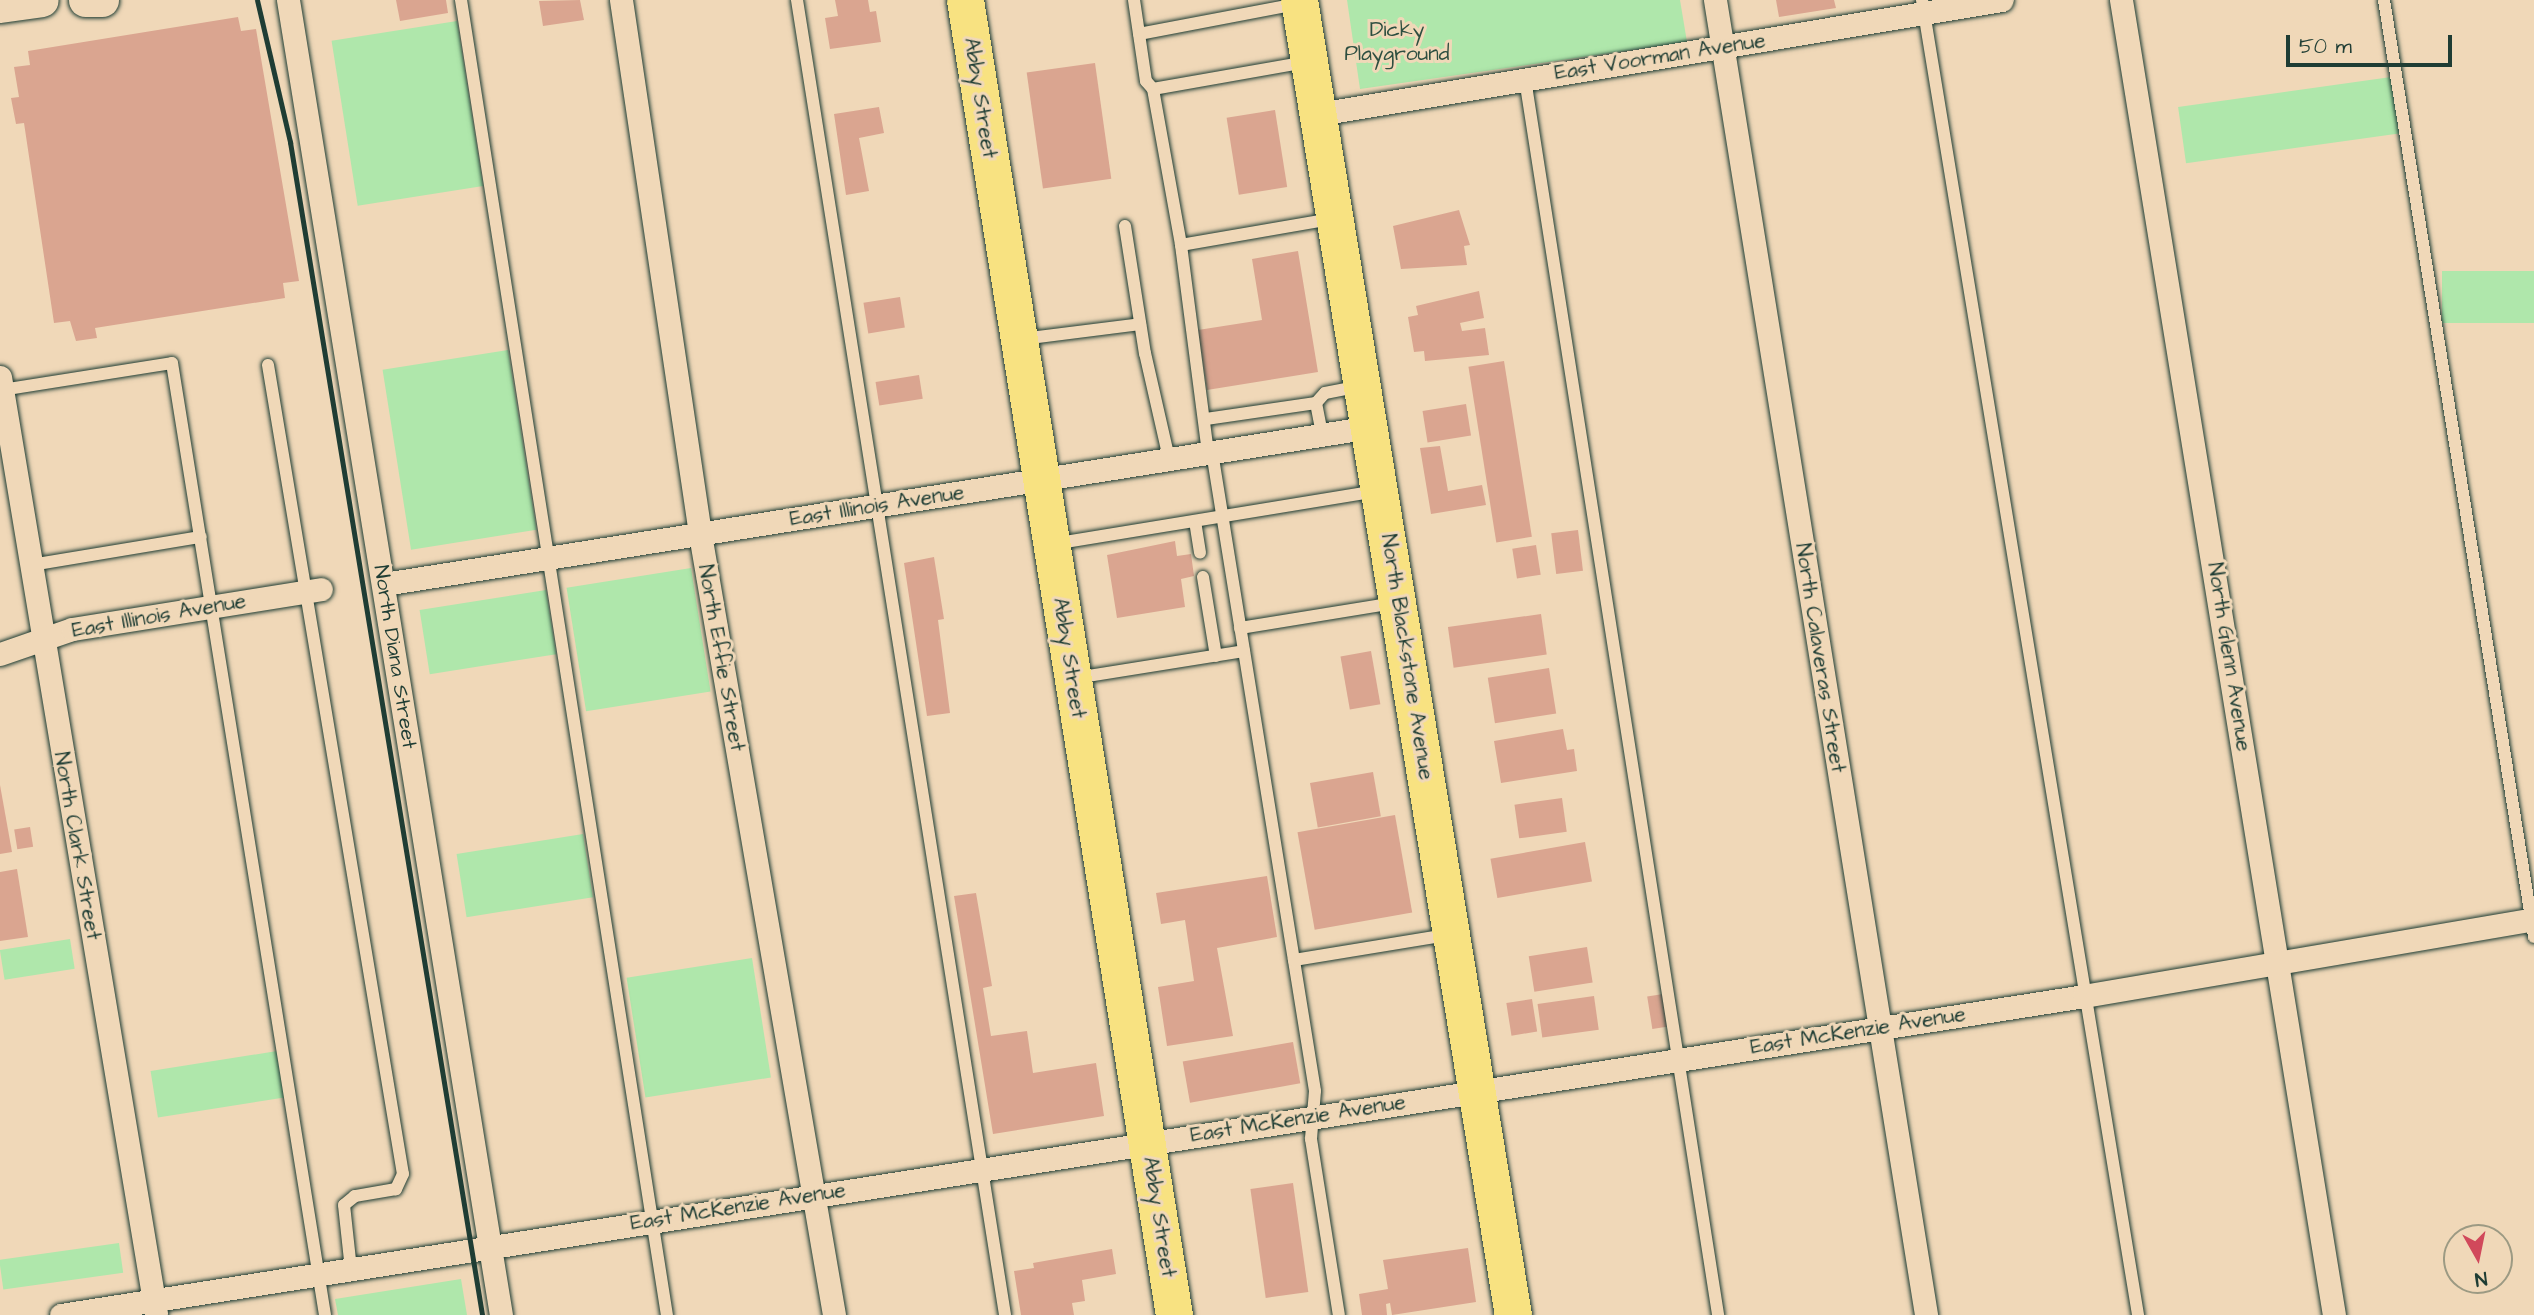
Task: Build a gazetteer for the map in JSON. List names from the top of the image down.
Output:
{
  "streets": {
    "main road": ["Abby Street", "North Blackstone Avenue"],
    "street": [
      "East Voorman Avenue",
      "East Illinois Avenue",
      "North Diana Street",
      "North Glenn Avenue",
      "North Effie Street",
      "North Calaveras Street",
      "North Clark Street",
      "East McKenzie Avenue"
    ]
  },
  "crossings": [
    ["East Voorman Avenue", "North Blackstone Avenue"],
    ["East Voorman Avenue", "North Calaveras Street"],
    ["Abby Street", "East Illinois Avenue"],
    ["Abby Street", "East McKenzie Avenue"],
    ["East Illinois Avenue", "North Diana Street"],
    ["East Illinois Avenue", "North Blackstone Avenue"],
    ["East Illinois Avenue", "North Effie Street"],
    ["East Illinois Avenue", "North Clark Street"],
    ["North Diana Street", "East McKenzie Avenue"],
    ["North Blackstone Avenue", "East McKenzie Avenue"],
    ["North Glenn Avenue", "East McKenzie Avenue"],
    ["North Effie Street", "East McKenzie Avenue"],
    ["North Calaveras Street", "East McKenzie Avenue"],
    ["North Clark Street", "East McKenzie Avenue"]
  ],
  "parks": ["Dicky Playground"],
  "scale_bar": "50 m",
  "north": "bottom"
}
